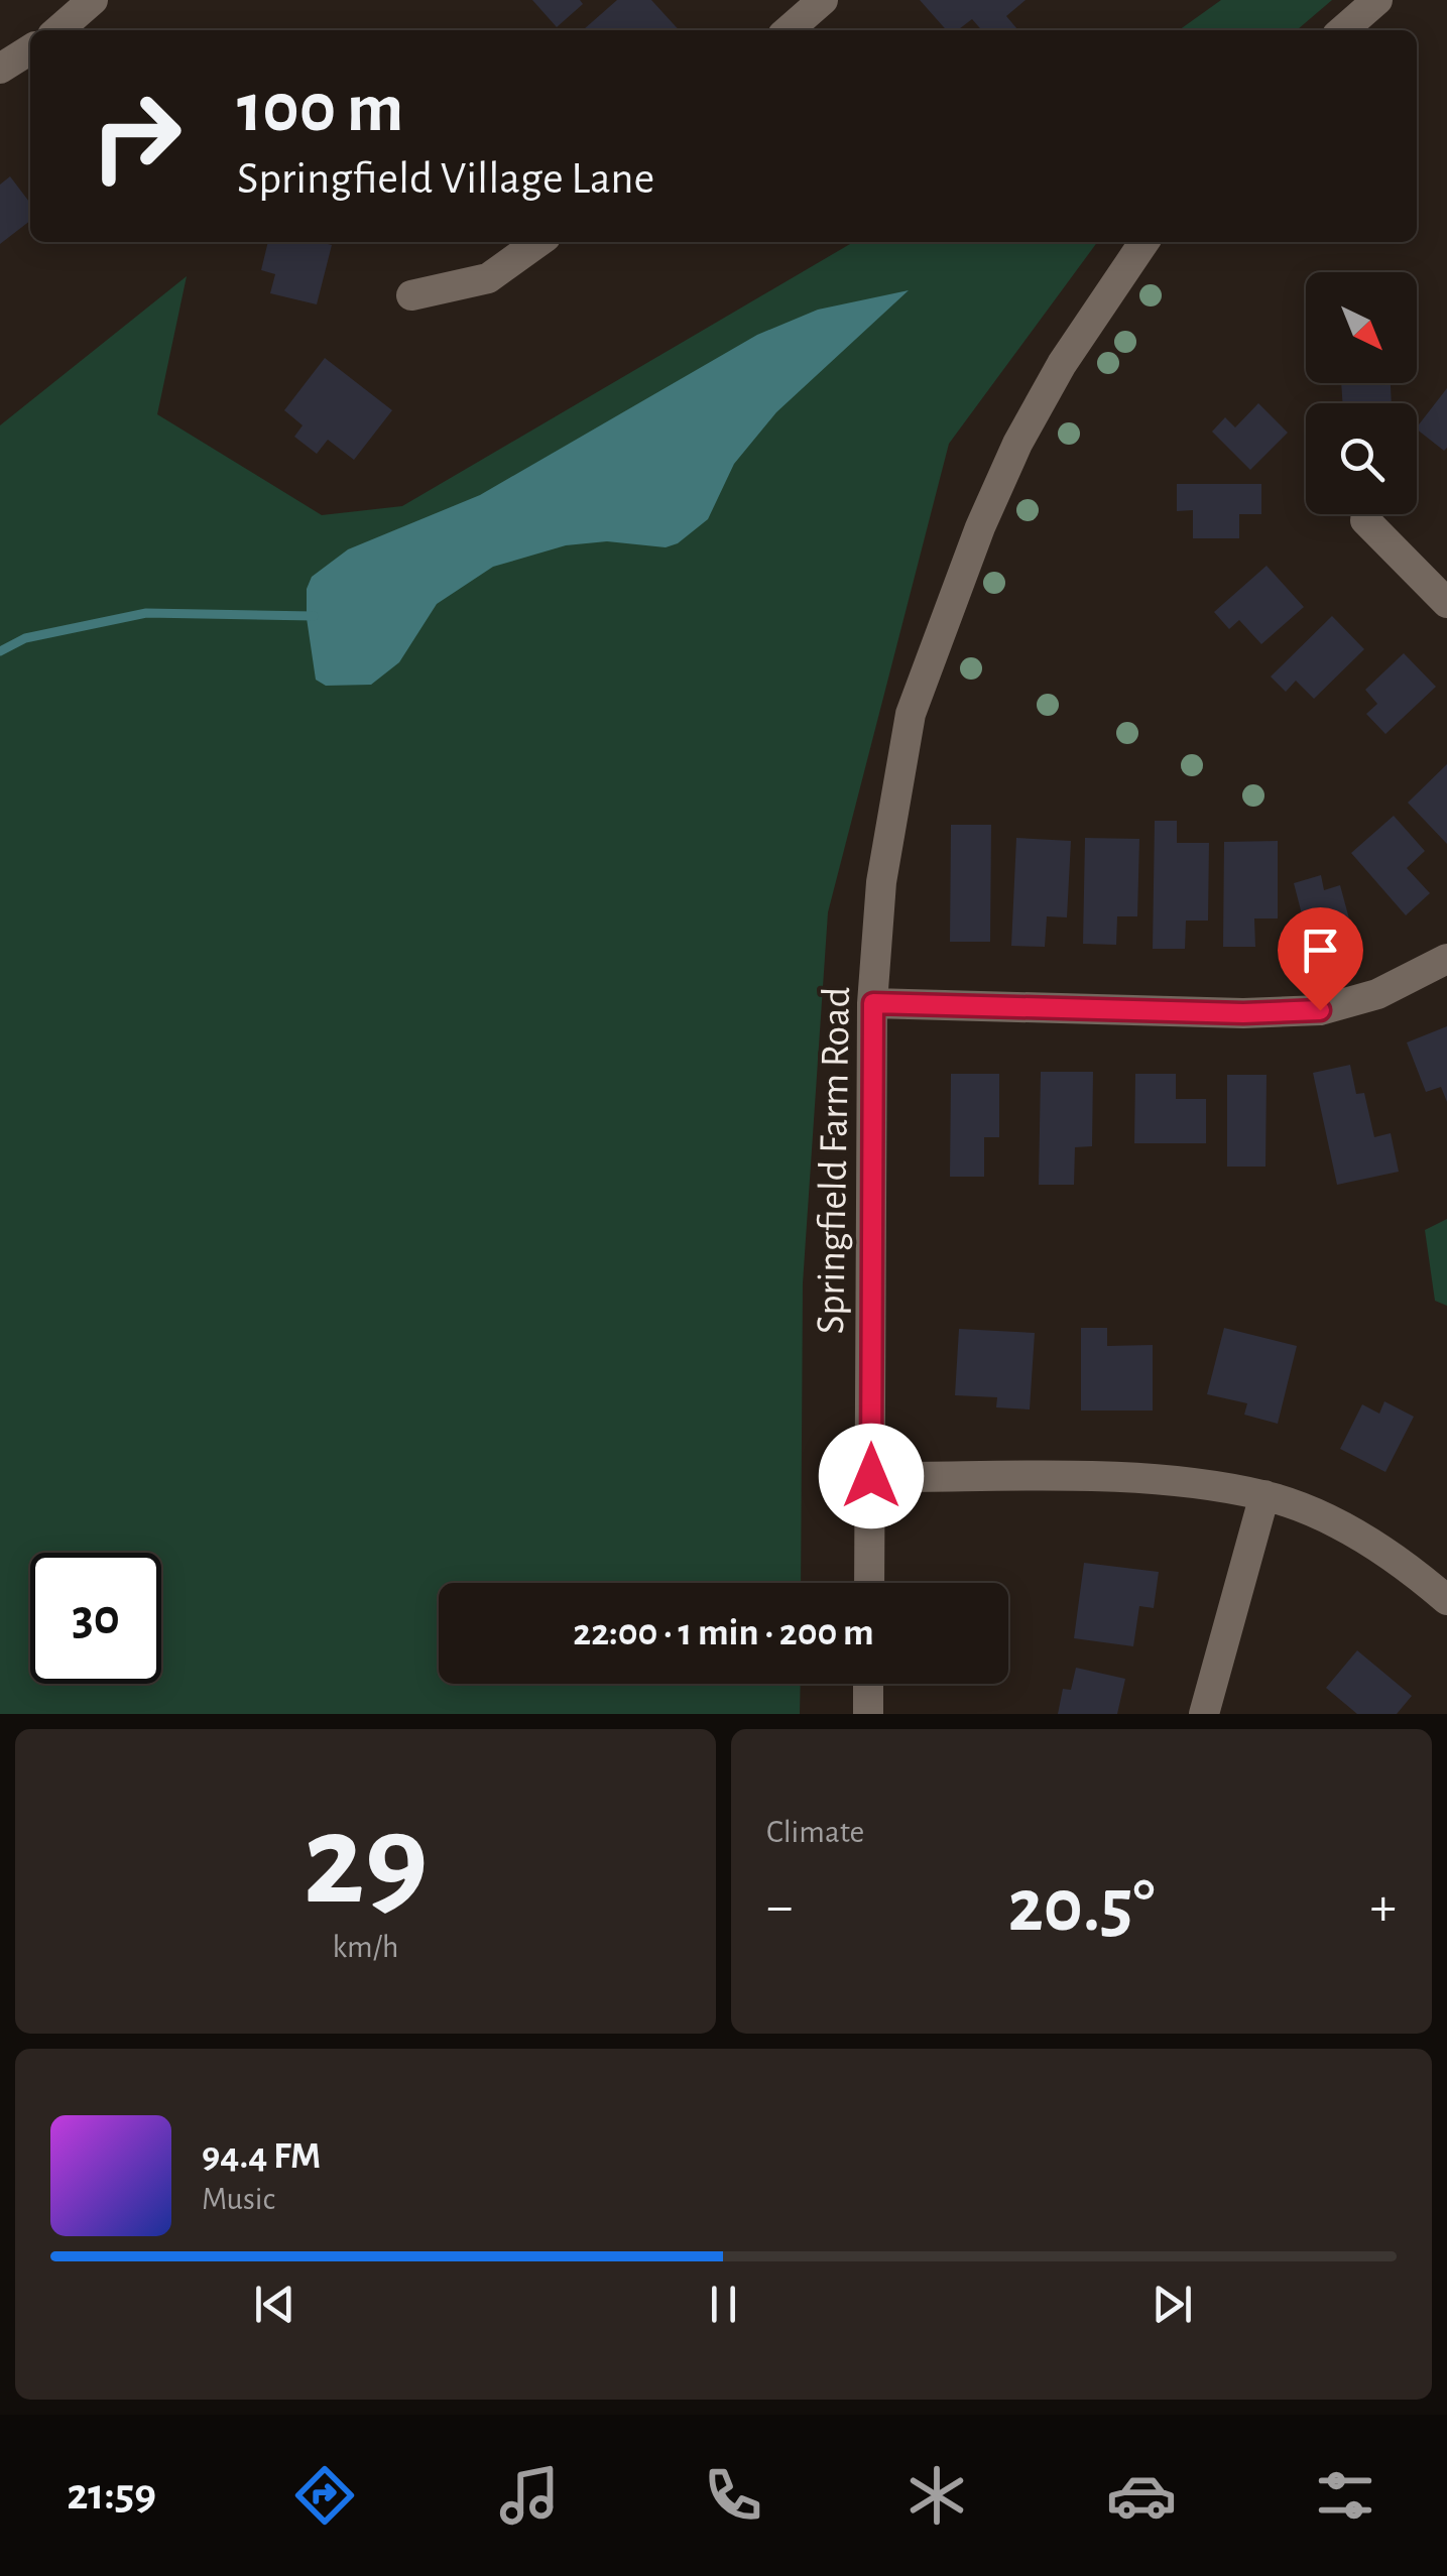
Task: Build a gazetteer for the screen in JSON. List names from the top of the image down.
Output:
{
  "streets": {
    "street": ["Springfield Farm Road"]
  },
  "north": "bottom right",
  "page": {
    "turn": ["100 m", "Springfield Village Lane"],
    "limit": "30",
    "trip": "22:00 · 1 min · 200 m",
    "tile": [
      ["29", "km/h"],
      "Climate"
    ],
    "heat": ["−", "20.5°", "+"],
    "song": ["94.4 FM", "Music"],
    "tabs": "21:59"
  }
}
